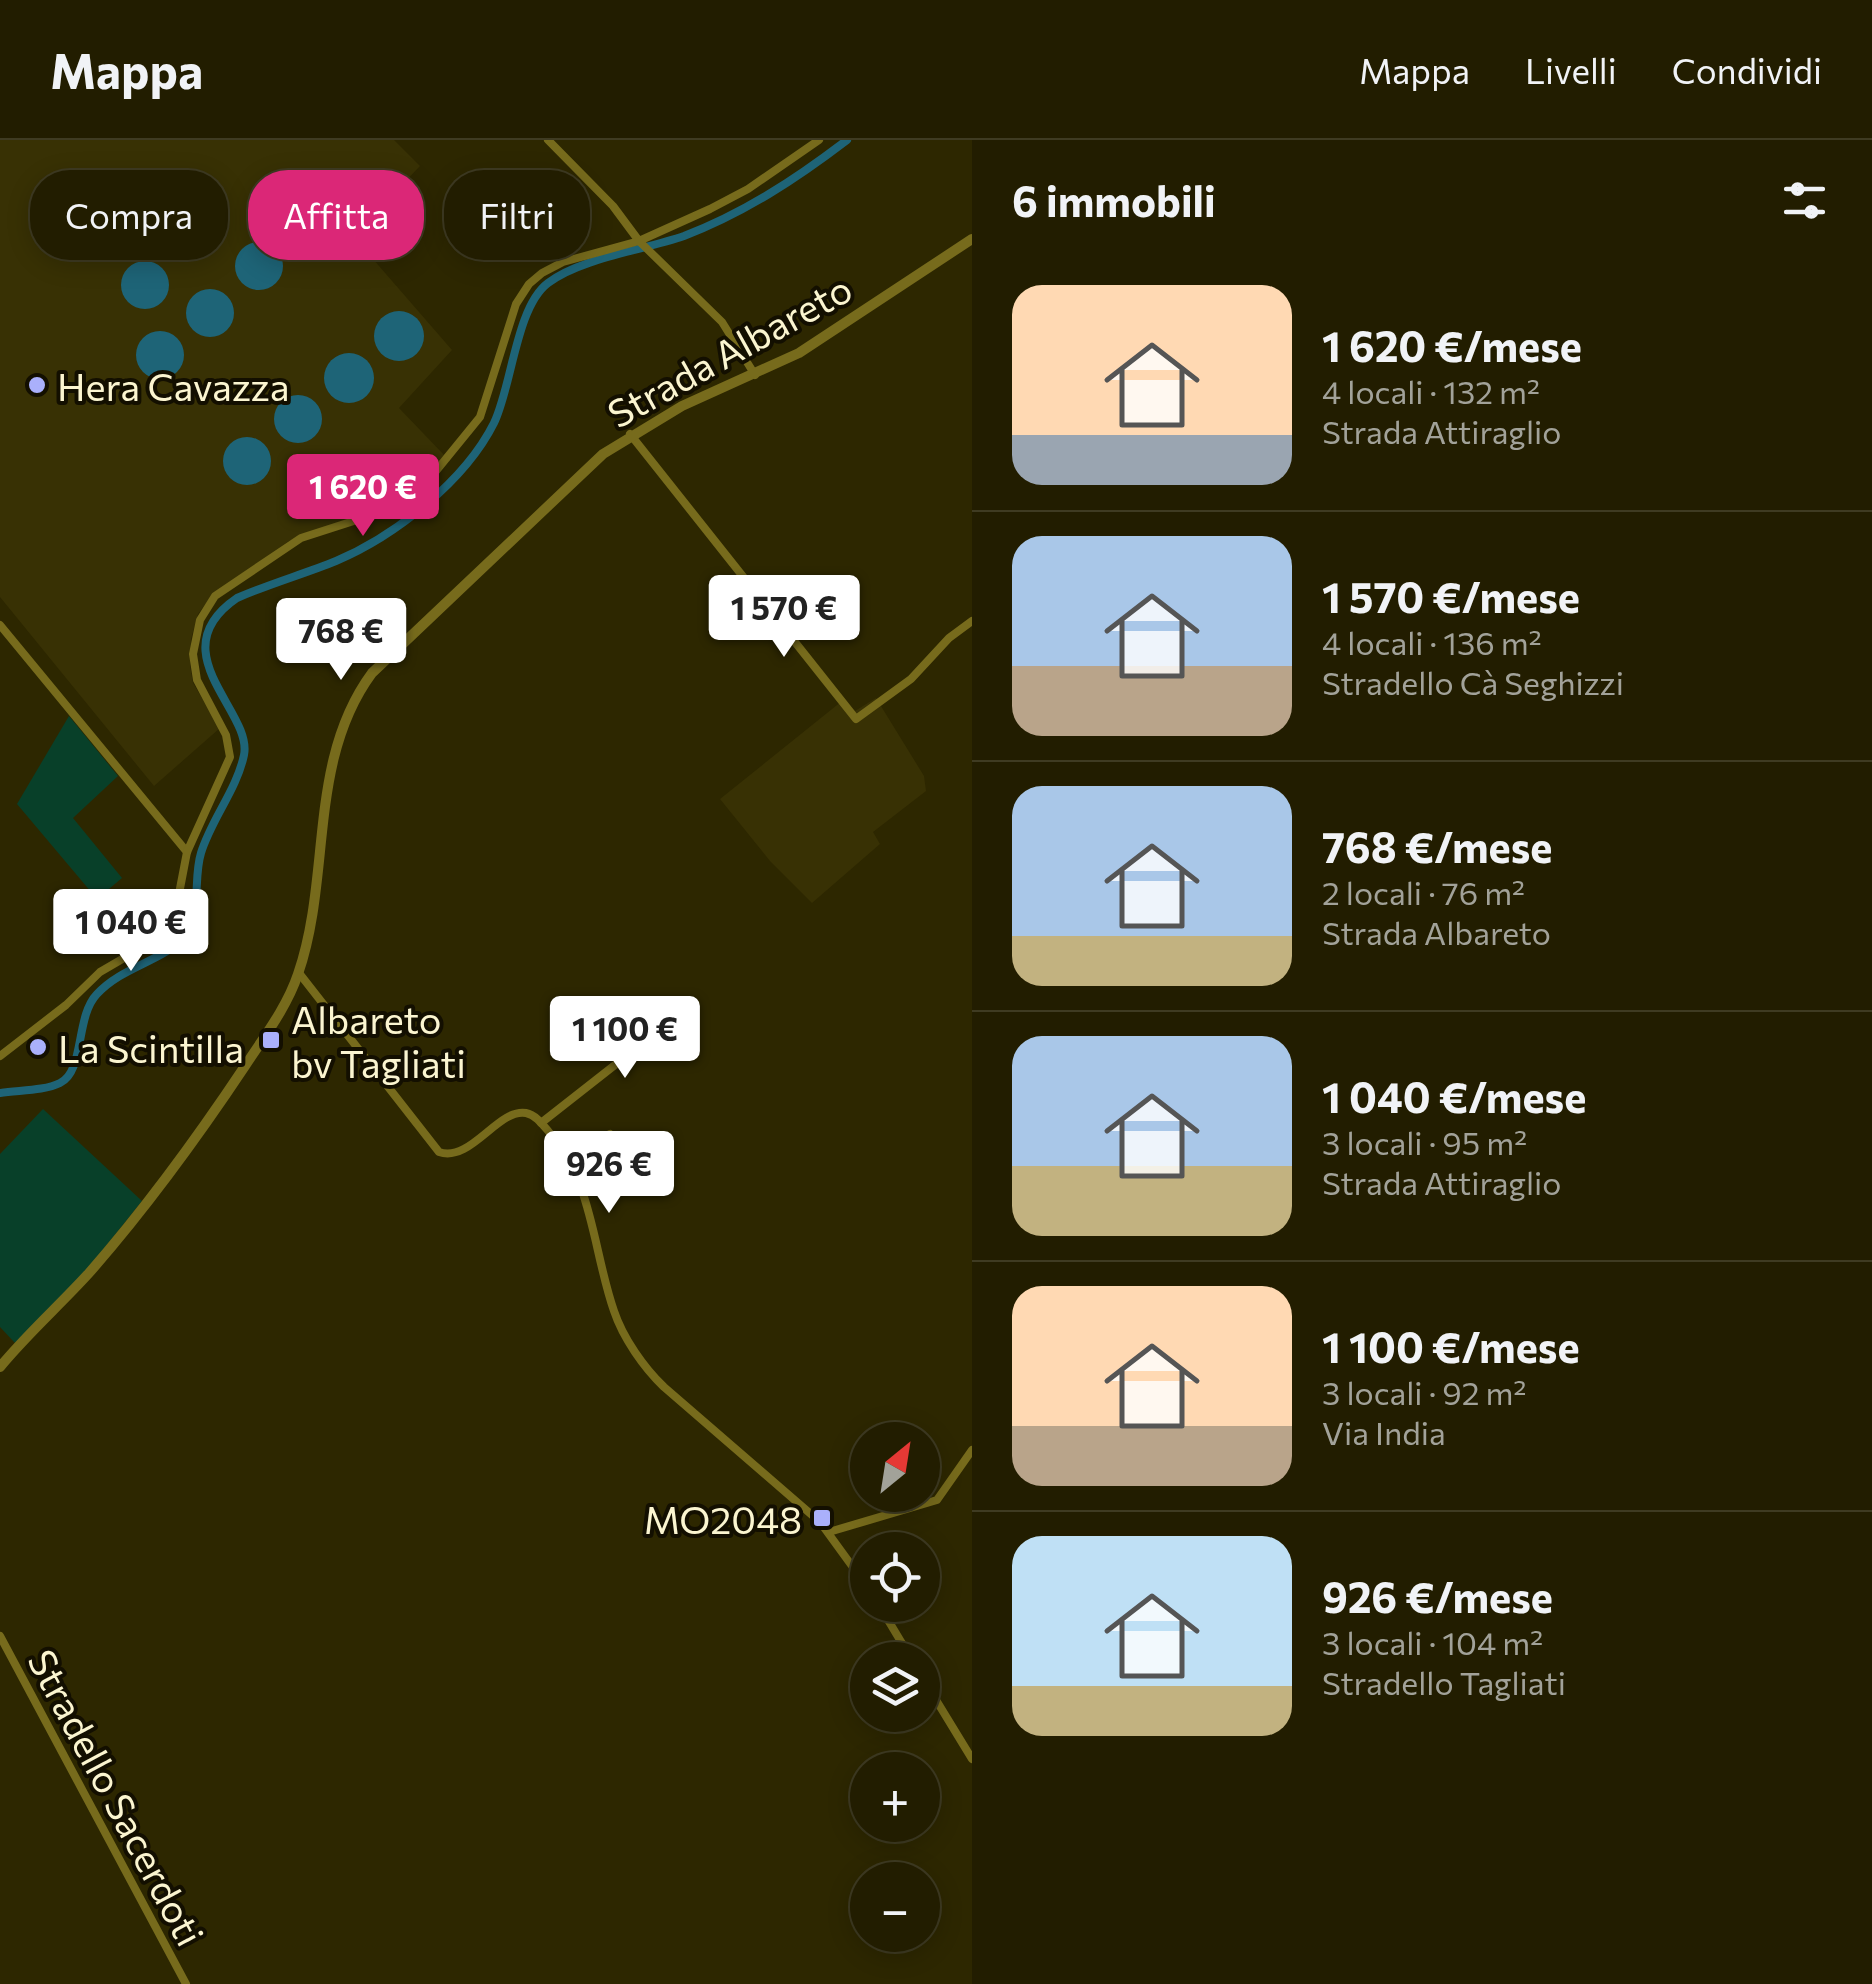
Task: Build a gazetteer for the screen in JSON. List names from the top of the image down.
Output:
{
  "streets": {
    "street": ["Strada Albareto", "Stradello Sacerdoti"]
  },
  "places": {
    "other": ["Hera Cavazza", "La Scintilla"],
    "transit": ["Albareto bv Tagliati", "MO2048"]
  },
  "north": "top right",
  "page": {
    "header": "Mappa",
    "nav": ["Mappa", "Livelli", "Condividi"],
    "heading": "6 immobili",
    "chip": ["Compra", "Affitta", "Filtri"],
    "list": [
      {
        "name": "1 620 €/mese",
        "note": "4 locali · 132 m² · Strada Attiraglio"
      },
      {
        "name": "1 570 €/mese",
        "note": "4 locali · 136 m² · Stradello Cà Seghizzi"
      },
      {
        "name": "768 €/mese",
        "note": "2 locali · 76 m² · Strada Albareto"
      },
      {
        "name": "1 040 €/mese",
        "note": "3 locali · 95 m² · Strada Attiraglio"
      },
      {
        "name": "1 100 €/mese",
        "note": "3 locali · 92 m² · Via India"
      },
      {
        "name": "926 €/mese",
        "note": "3 locali · 104 m² · Stradello Tagliati"
      }
    ],
    "price": [
      "1 620 €",
      "1 570 €",
      "768 €",
      "1 040 €",
      "1 100 €",
      "926 €"
    ],
    "map_buttons": ["+", "−"]
  }
}
